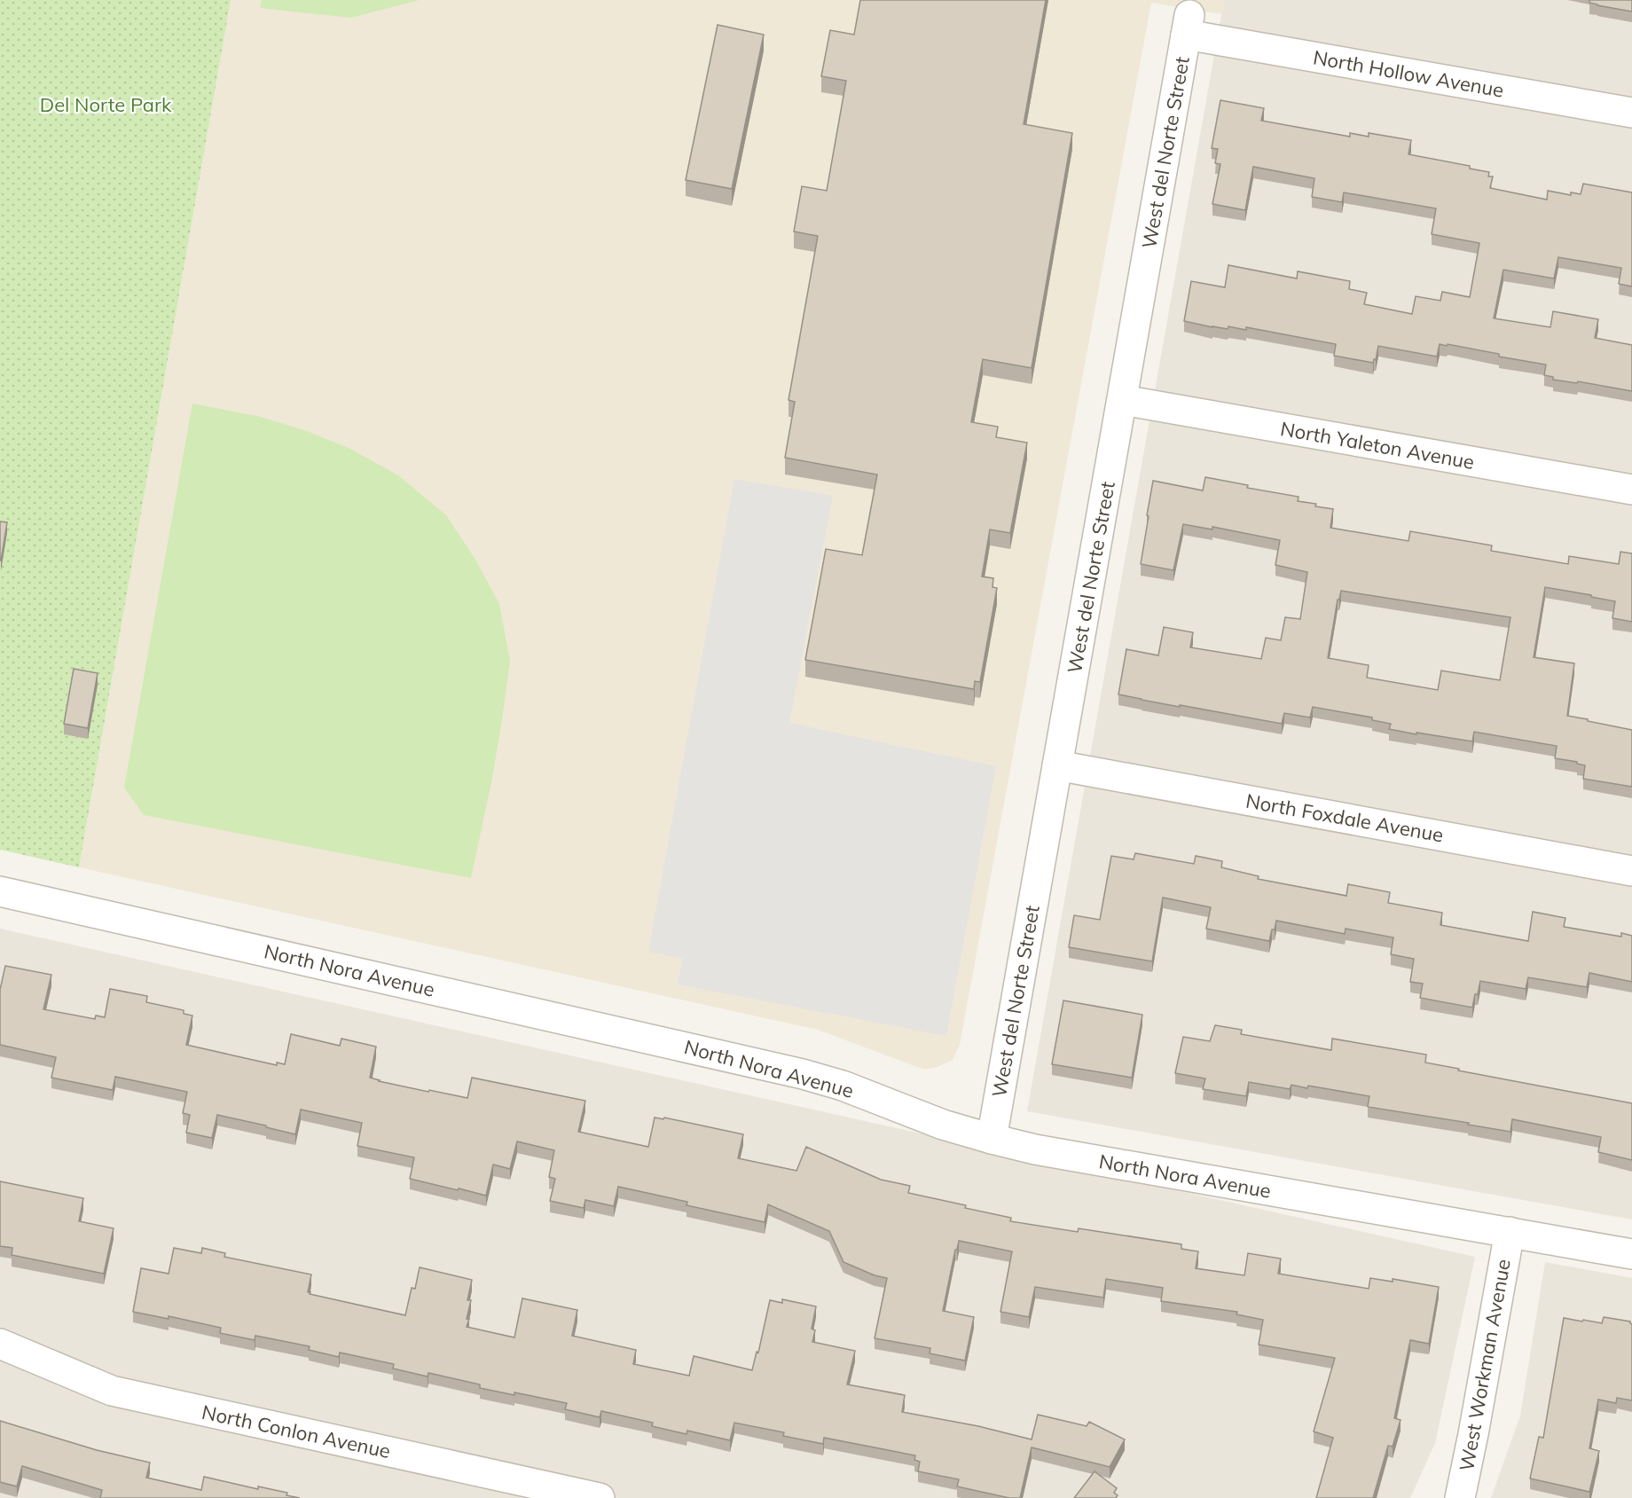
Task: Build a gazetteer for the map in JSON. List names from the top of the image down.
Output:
{
  "streets": {
    "street": [
      "North Hollow Avenue",
      "West del Norte Street",
      "North Yaleton Avenue",
      "North Foxdale Avenue",
      "North Nora Avenue",
      "West Workman Avenue",
      "North Conlon Avenue"
    ]
  },
  "crossings": [
    ["North Hollow Avenue", "West del Norte Street"],
    ["West del Norte Street", "North Yaleton Avenue"],
    ["West del Norte Street", "North Foxdale Avenue"],
    ["West del Norte Street", "North Nora Avenue"],
    ["North Nora Avenue", "West Workman Avenue"]
  ],
  "parks": ["Del Norte Park"]
}
